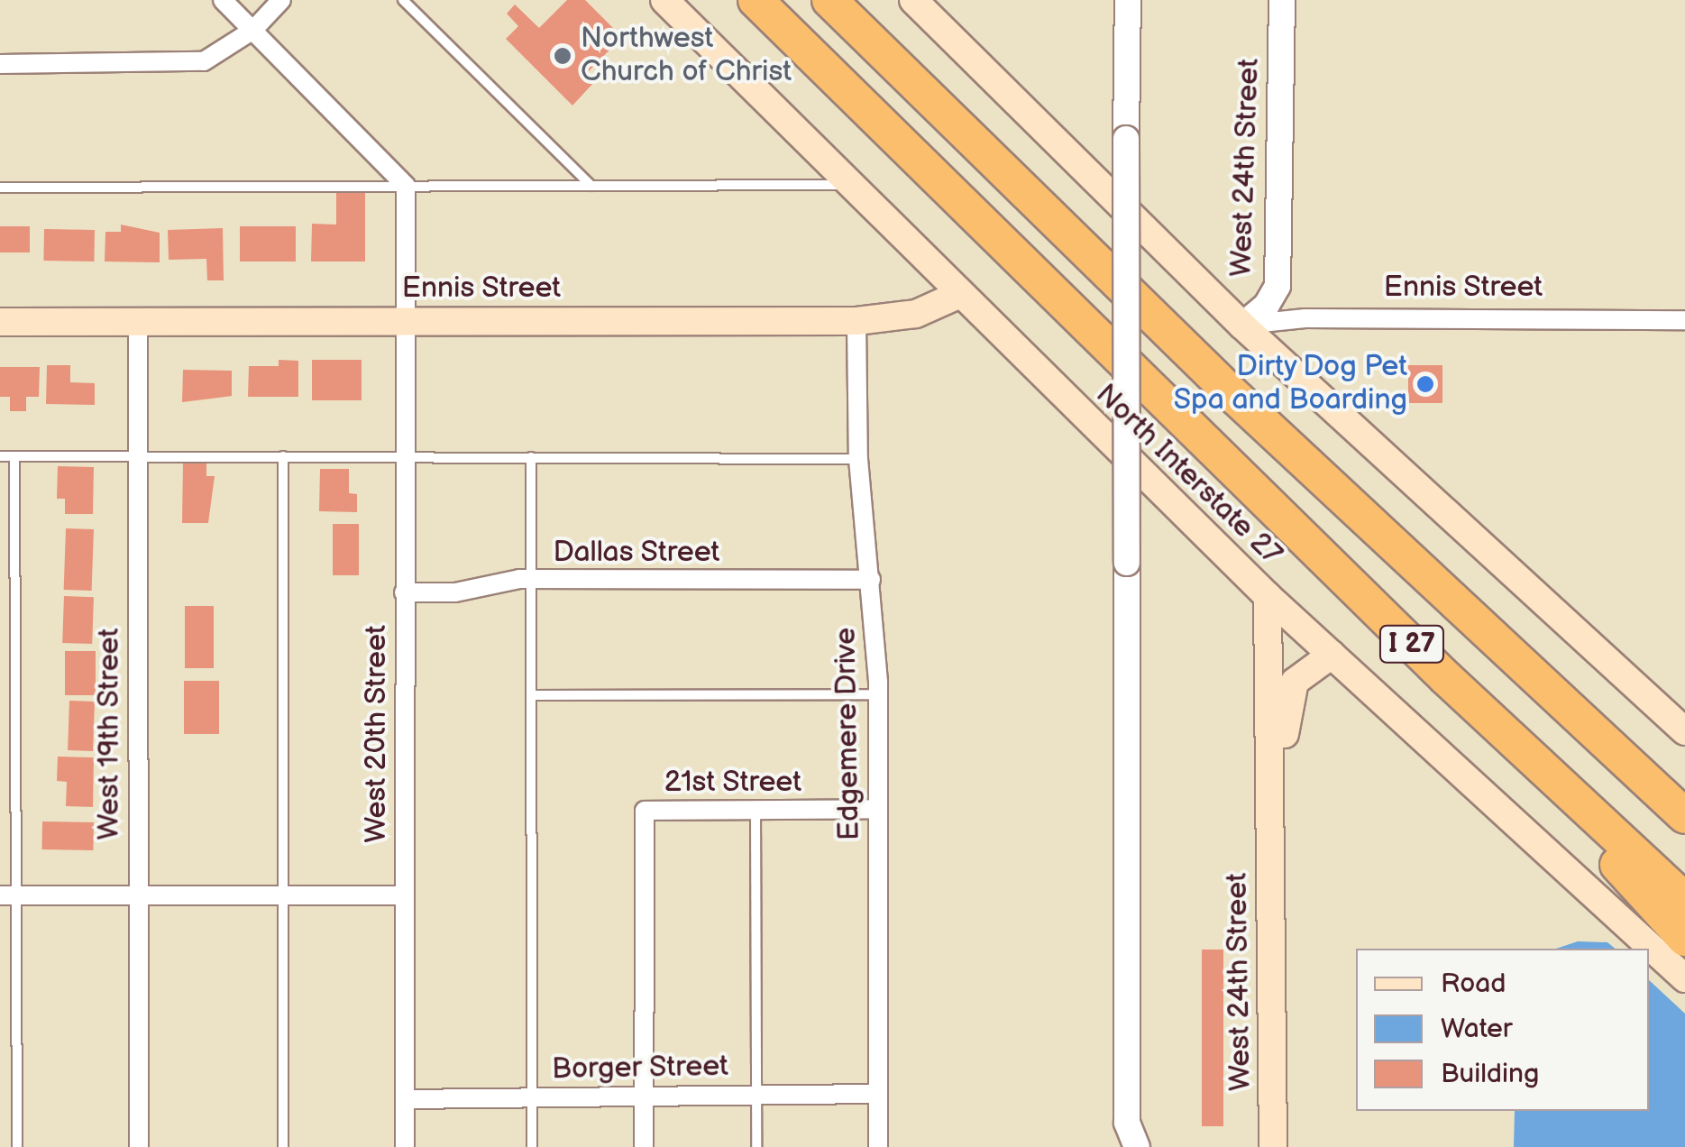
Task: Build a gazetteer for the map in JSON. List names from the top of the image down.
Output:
{
  "streets": {
    "highway": ["I 27"],
    "main road": ["West 24th Street", "Ennis Street", "North Interstate 27"],
    "street": [
      "Dallas Street",
      "West 19th Street",
      "West 20th Street",
      "Edgemere Drive",
      "21st Street",
      "Borger Street"
    ]
  },
  "crossings": [
    ["West 24th Street", "Ennis Street"],
    ["West 24th Street", "North Interstate 27"],
    ["Ennis Street", "North Interstate 27"],
    ["Ennis Street", "West 19th Street"],
    ["Ennis Street", "West 20th Street"],
    ["Ennis Street", "Edgemere Drive"],
    ["Dallas Street", "West 20th Street"],
    ["Dallas Street", "Edgemere Drive"],
    ["West 20th Street", "Borger Street"],
    ["Edgemere Drive", "21st Street"],
    ["Edgemere Drive", "Borger Street"],
    ["21st Street", "Borger Street"]
  ],
  "places": ["Northwest Church of Christ", "Dirty Dog Pet Spa and Boarding"],
  "legend": ["Road", "Water", "Building"]
}
